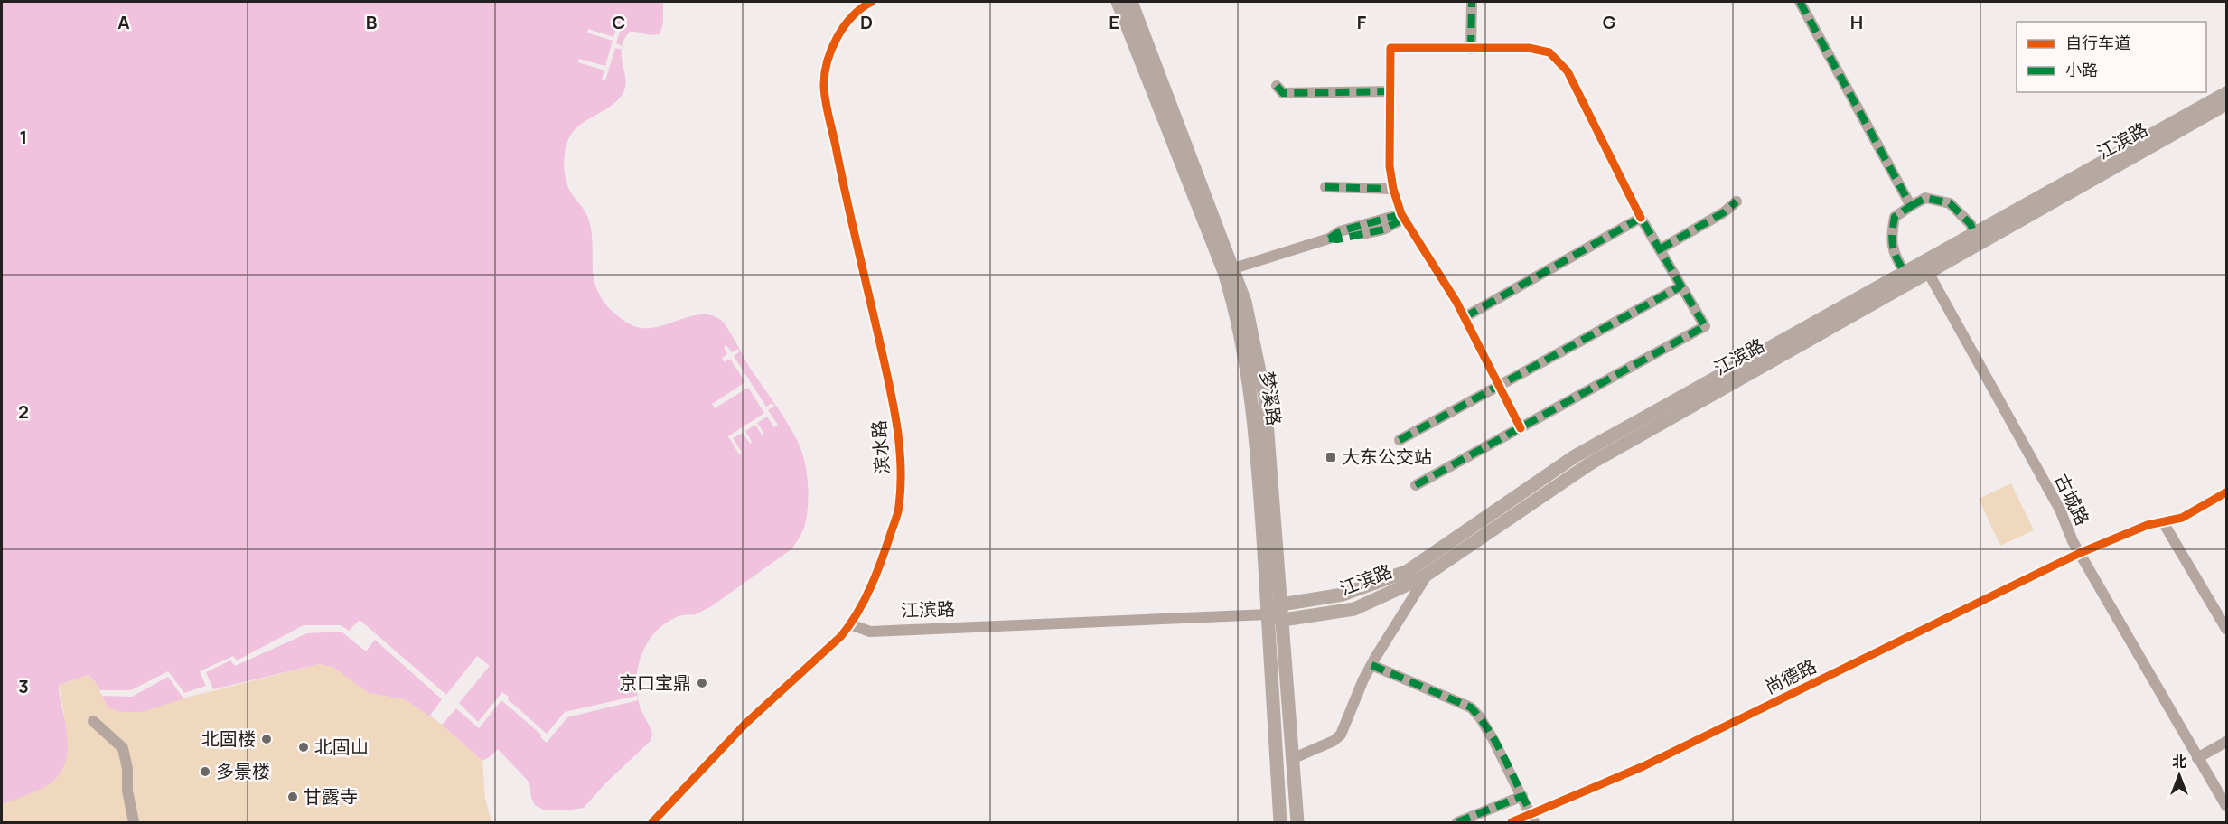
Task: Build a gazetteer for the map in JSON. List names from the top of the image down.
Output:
{
  "streets": {
    "main road": ["江滨路", "梦溪路"],
    "street": ["滨水路", "古城路", "尚德路"]
  },
  "crossings": [
    ["江滨路", "梦溪路"],
    ["江滨路", "滨水路"],
    ["江滨路", "古城路"],
    ["古城路", "尚德路"]
  ],
  "places": {
    "transit": ["大东公交站"],
    "other": [
      "京口宝鼎",
      "北固楼",
      "北固山",
      "多景楼",
      "甘露寺"
    ]
  },
  "legend": ["自行车道", "小路"],
  "north": "top",
  "grid": {
    "columns": [
      "A",
      "B",
      "C",
      "D",
      "E",
      "F",
      "G",
      "H"
    ],
    "rows": ["1", "2", "3"]
  }
}
